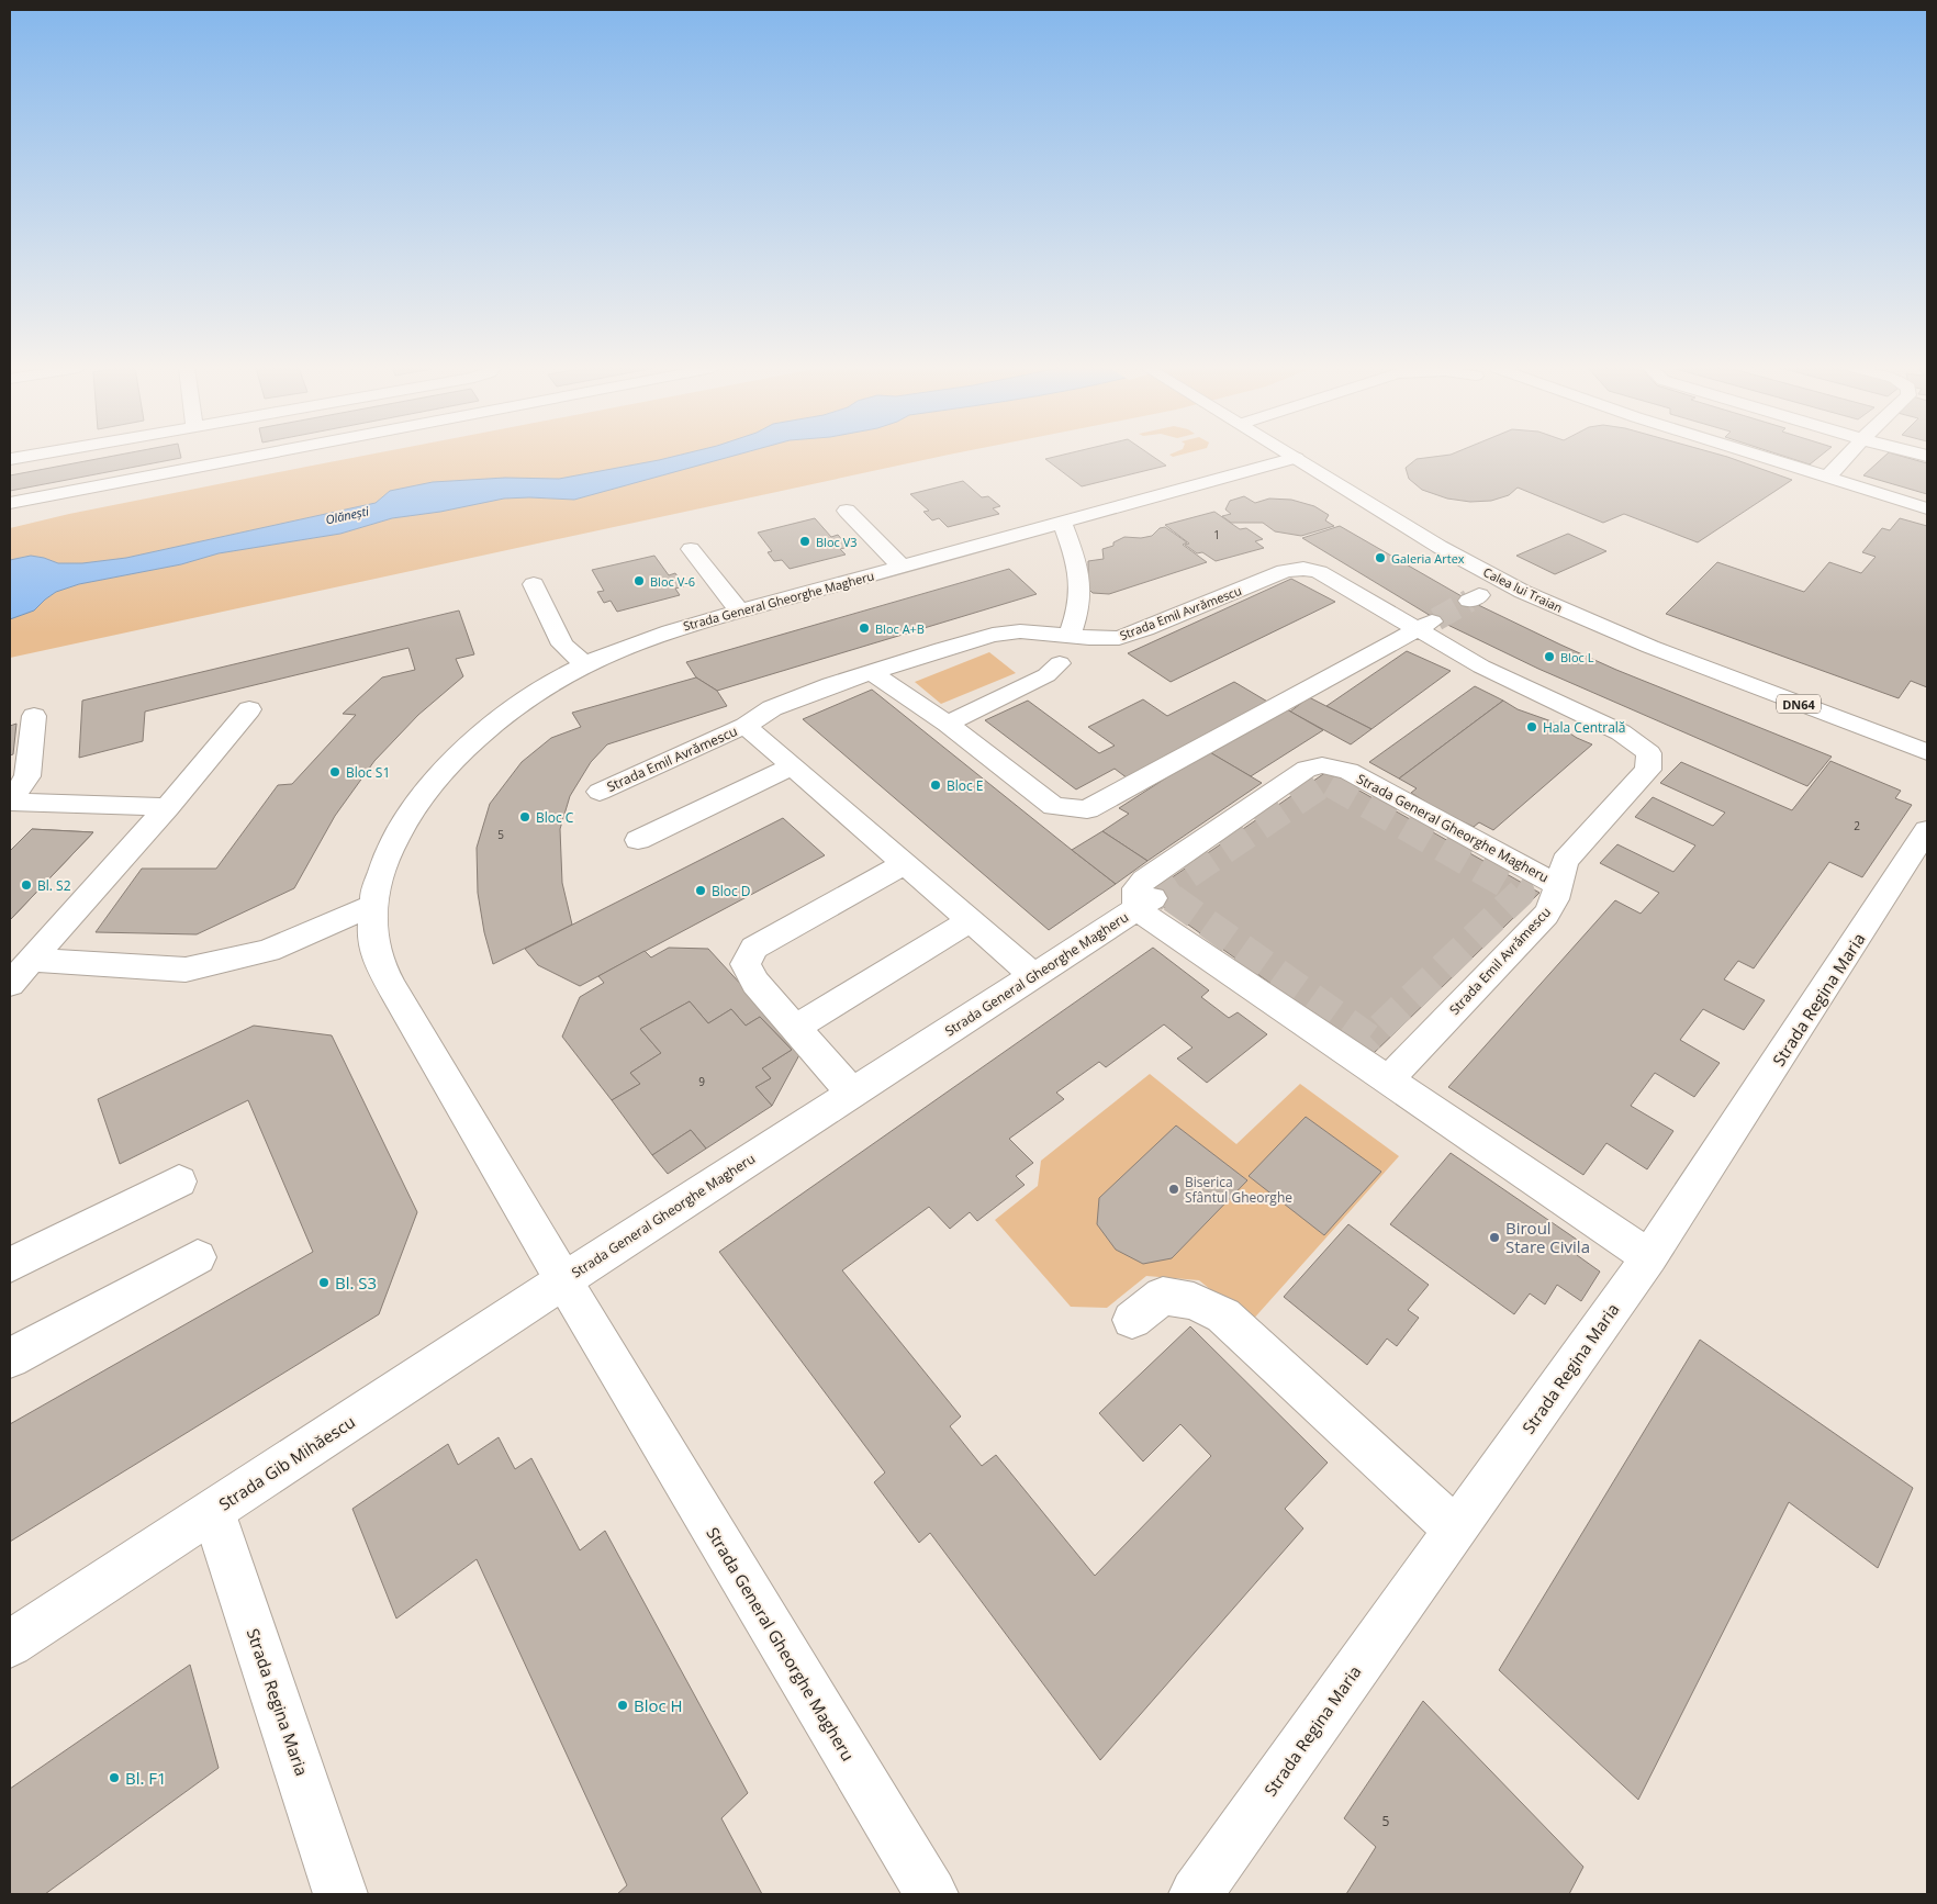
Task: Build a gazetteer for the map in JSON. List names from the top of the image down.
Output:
{
  "streets": {
    "street": [
      "Calea lui Traian",
      "Strada General Gheorghe Magheru",
      "Strada Emil Avrămescu",
      "DN64",
      "Strada Regina Maria",
      "Strada Gib Mihăescu"
    ]
  },
  "crossings": [
    ["Calea lui Traian", "Strada General Gheorghe Magheru"],
    ["Calea lui Traian", "DN64"],
    ["Strada General Gheorghe Magheru", "Strada Emil Avrămescu"],
    ["Strada General Gheorghe Magheru", "Strada Gib Mihăescu"],
    ["Strada Regina Maria", "Strada Gib Mihăescu"]
  ],
  "water": ["Olănești"],
  "places": [
    "Bloc V3",
    "Galeria Artex",
    "Bloc V-6",
    "Bloc A+B",
    "Bloc L",
    "Hala Centrală",
    "Bloc S1",
    "Bloc E",
    "Bloc C",
    "Bl. S2",
    "Bloc D",
    "Biserica Sfântul Gheorghe",
    "Biroul Stare Civila",
    "Bl. S3",
    "Bloc H",
    "Bl. F1"
  ],
  "house_numbers": [
    "1",
    "2",
    "5",
    "9",
    "5"
  ]
}
